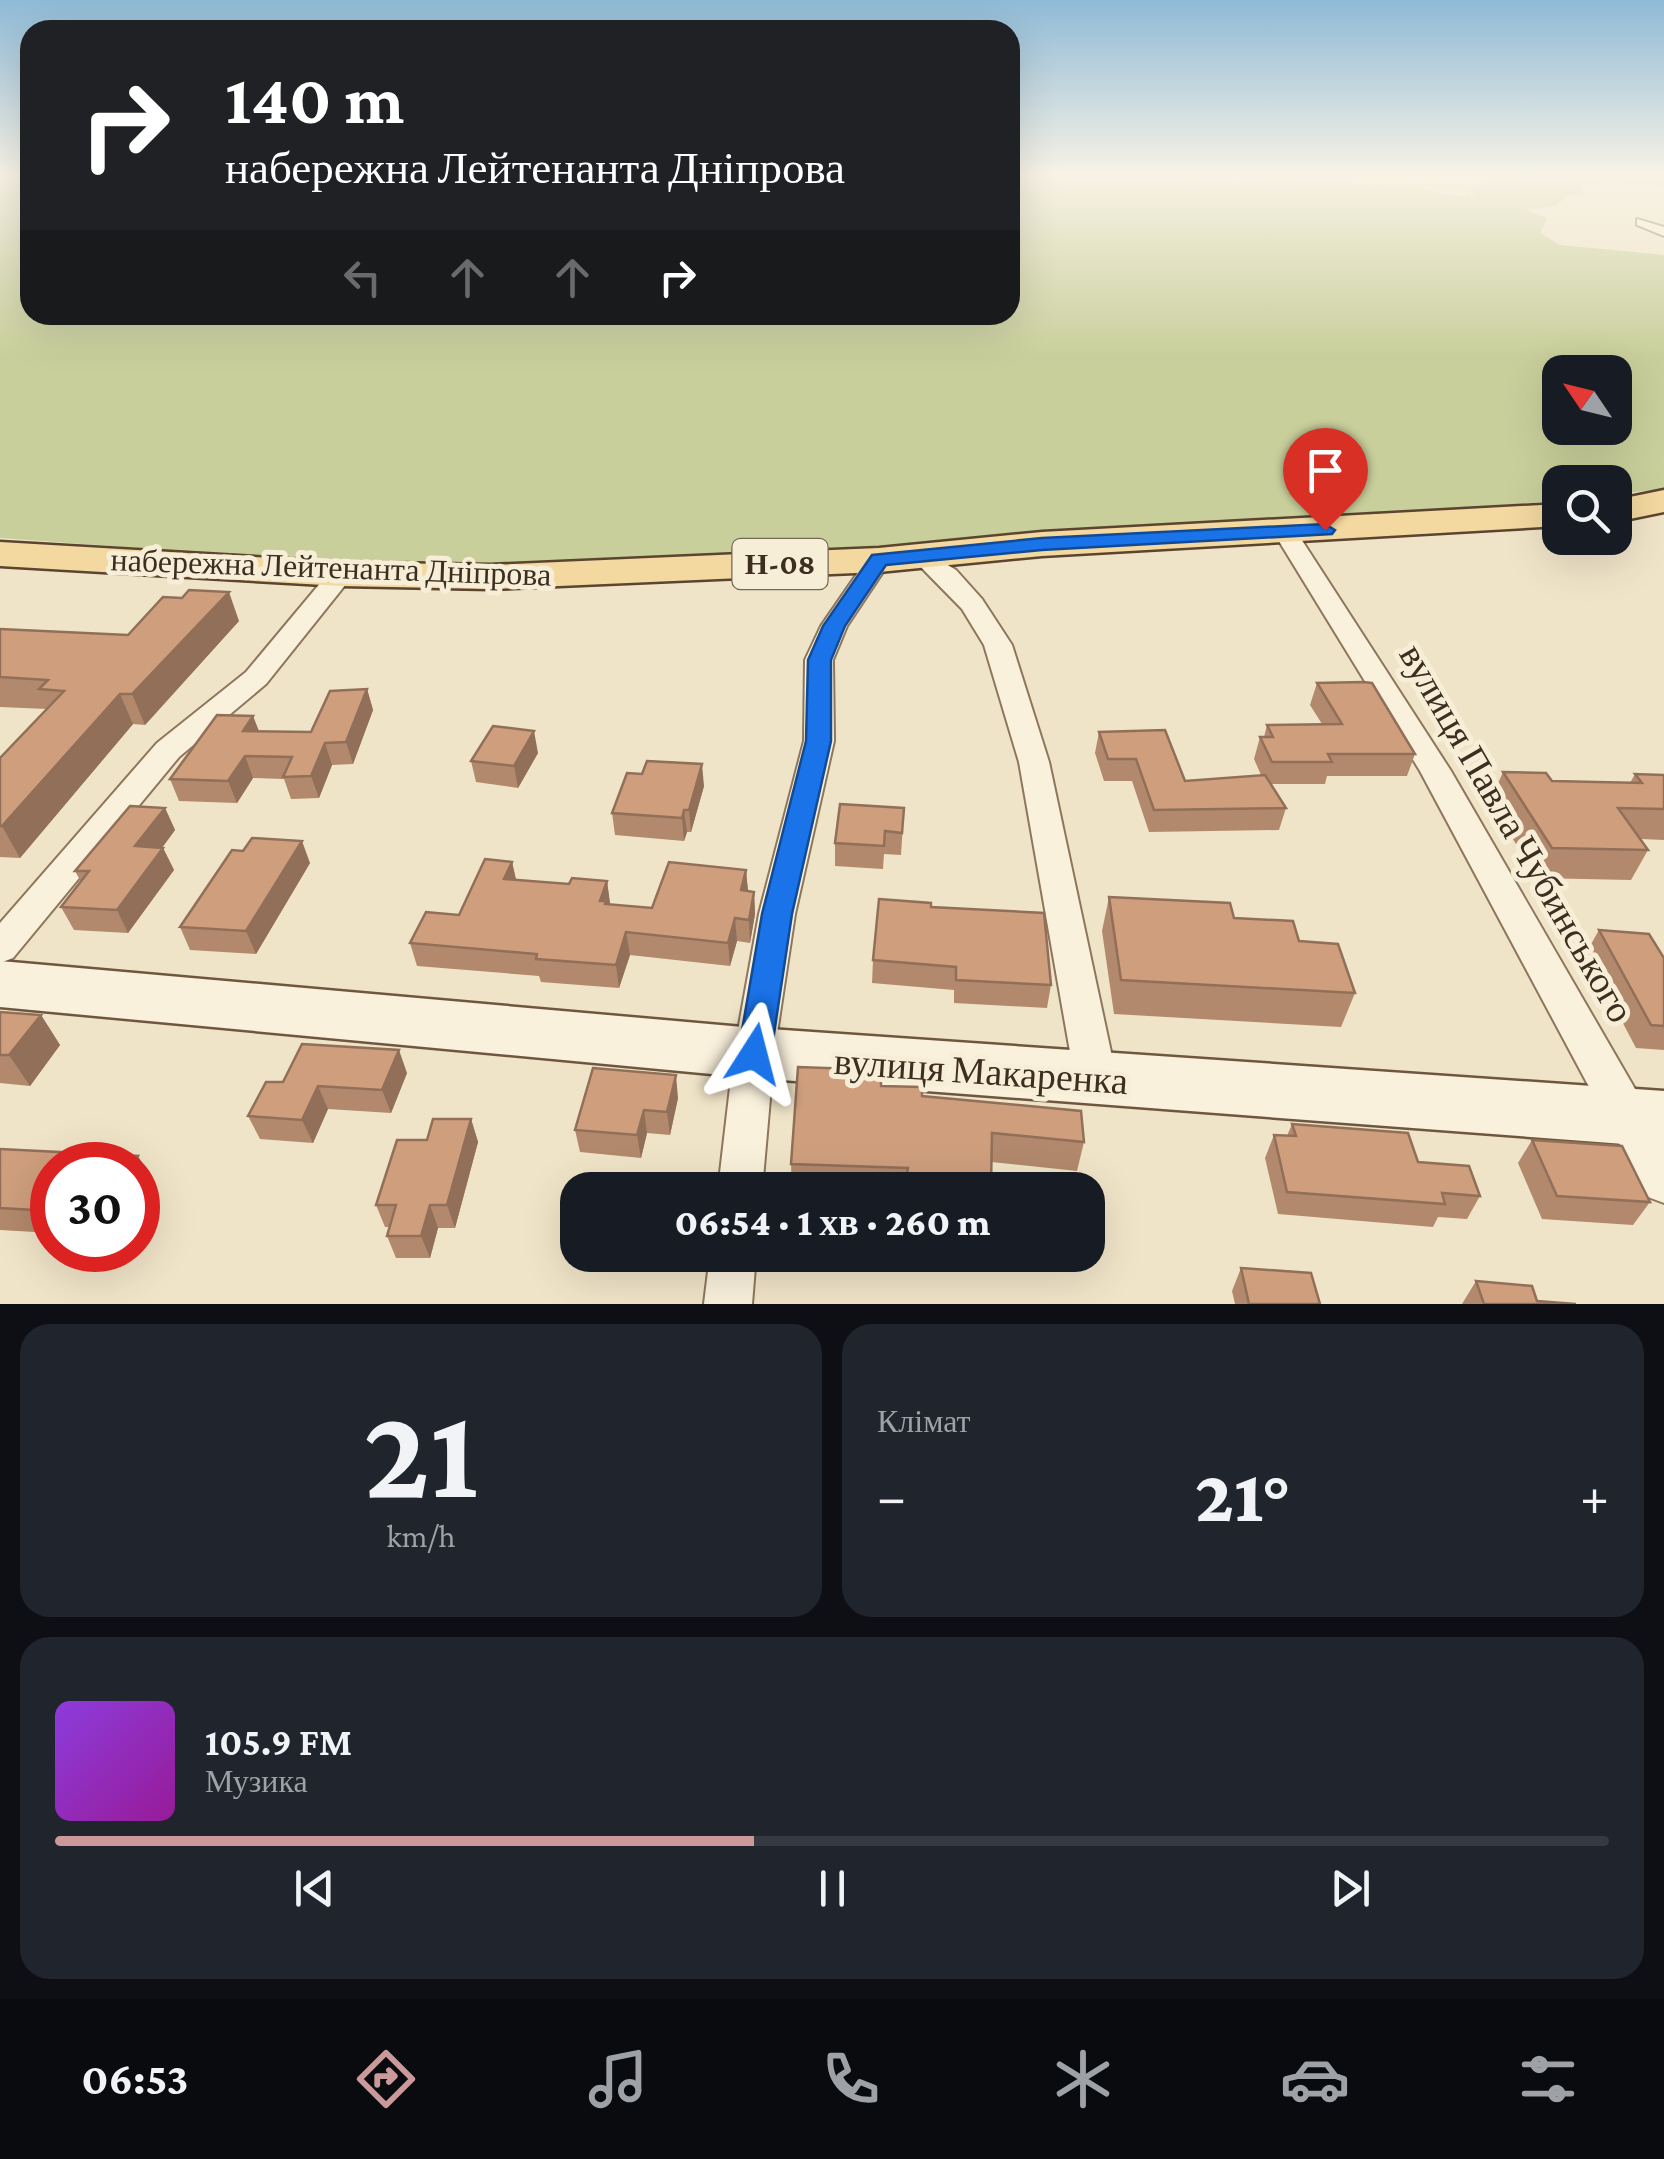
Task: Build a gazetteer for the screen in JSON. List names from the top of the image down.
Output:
{
  "streets": {
    "main road": ["Н-08", "набережна Лейтенанта Дніпрова", "вулиця Макаренка"],
    "street": ["вулиця Павла Чубинського"]
  },
  "crossings": [
    ["набережна Лейтенанта Дніпрова", "вулиця Павла Чубинського"],
    ["вулиця Павла Чубинського", "вулиця Макаренка"]
  ],
  "north": "top left",
  "page": {
    "turn": ["140 m", "набережна Лейтенанта Дніпрова"],
    "limit": "30",
    "trip": "06:54 · 1 хв · 260 m",
    "tile": [
      ["21", "km/h"],
      "Клімат"
    ],
    "heat": ["−", "21°", "+"],
    "song": ["105.9 FM", "Музика"],
    "tabs": "06:53"
  }
}
